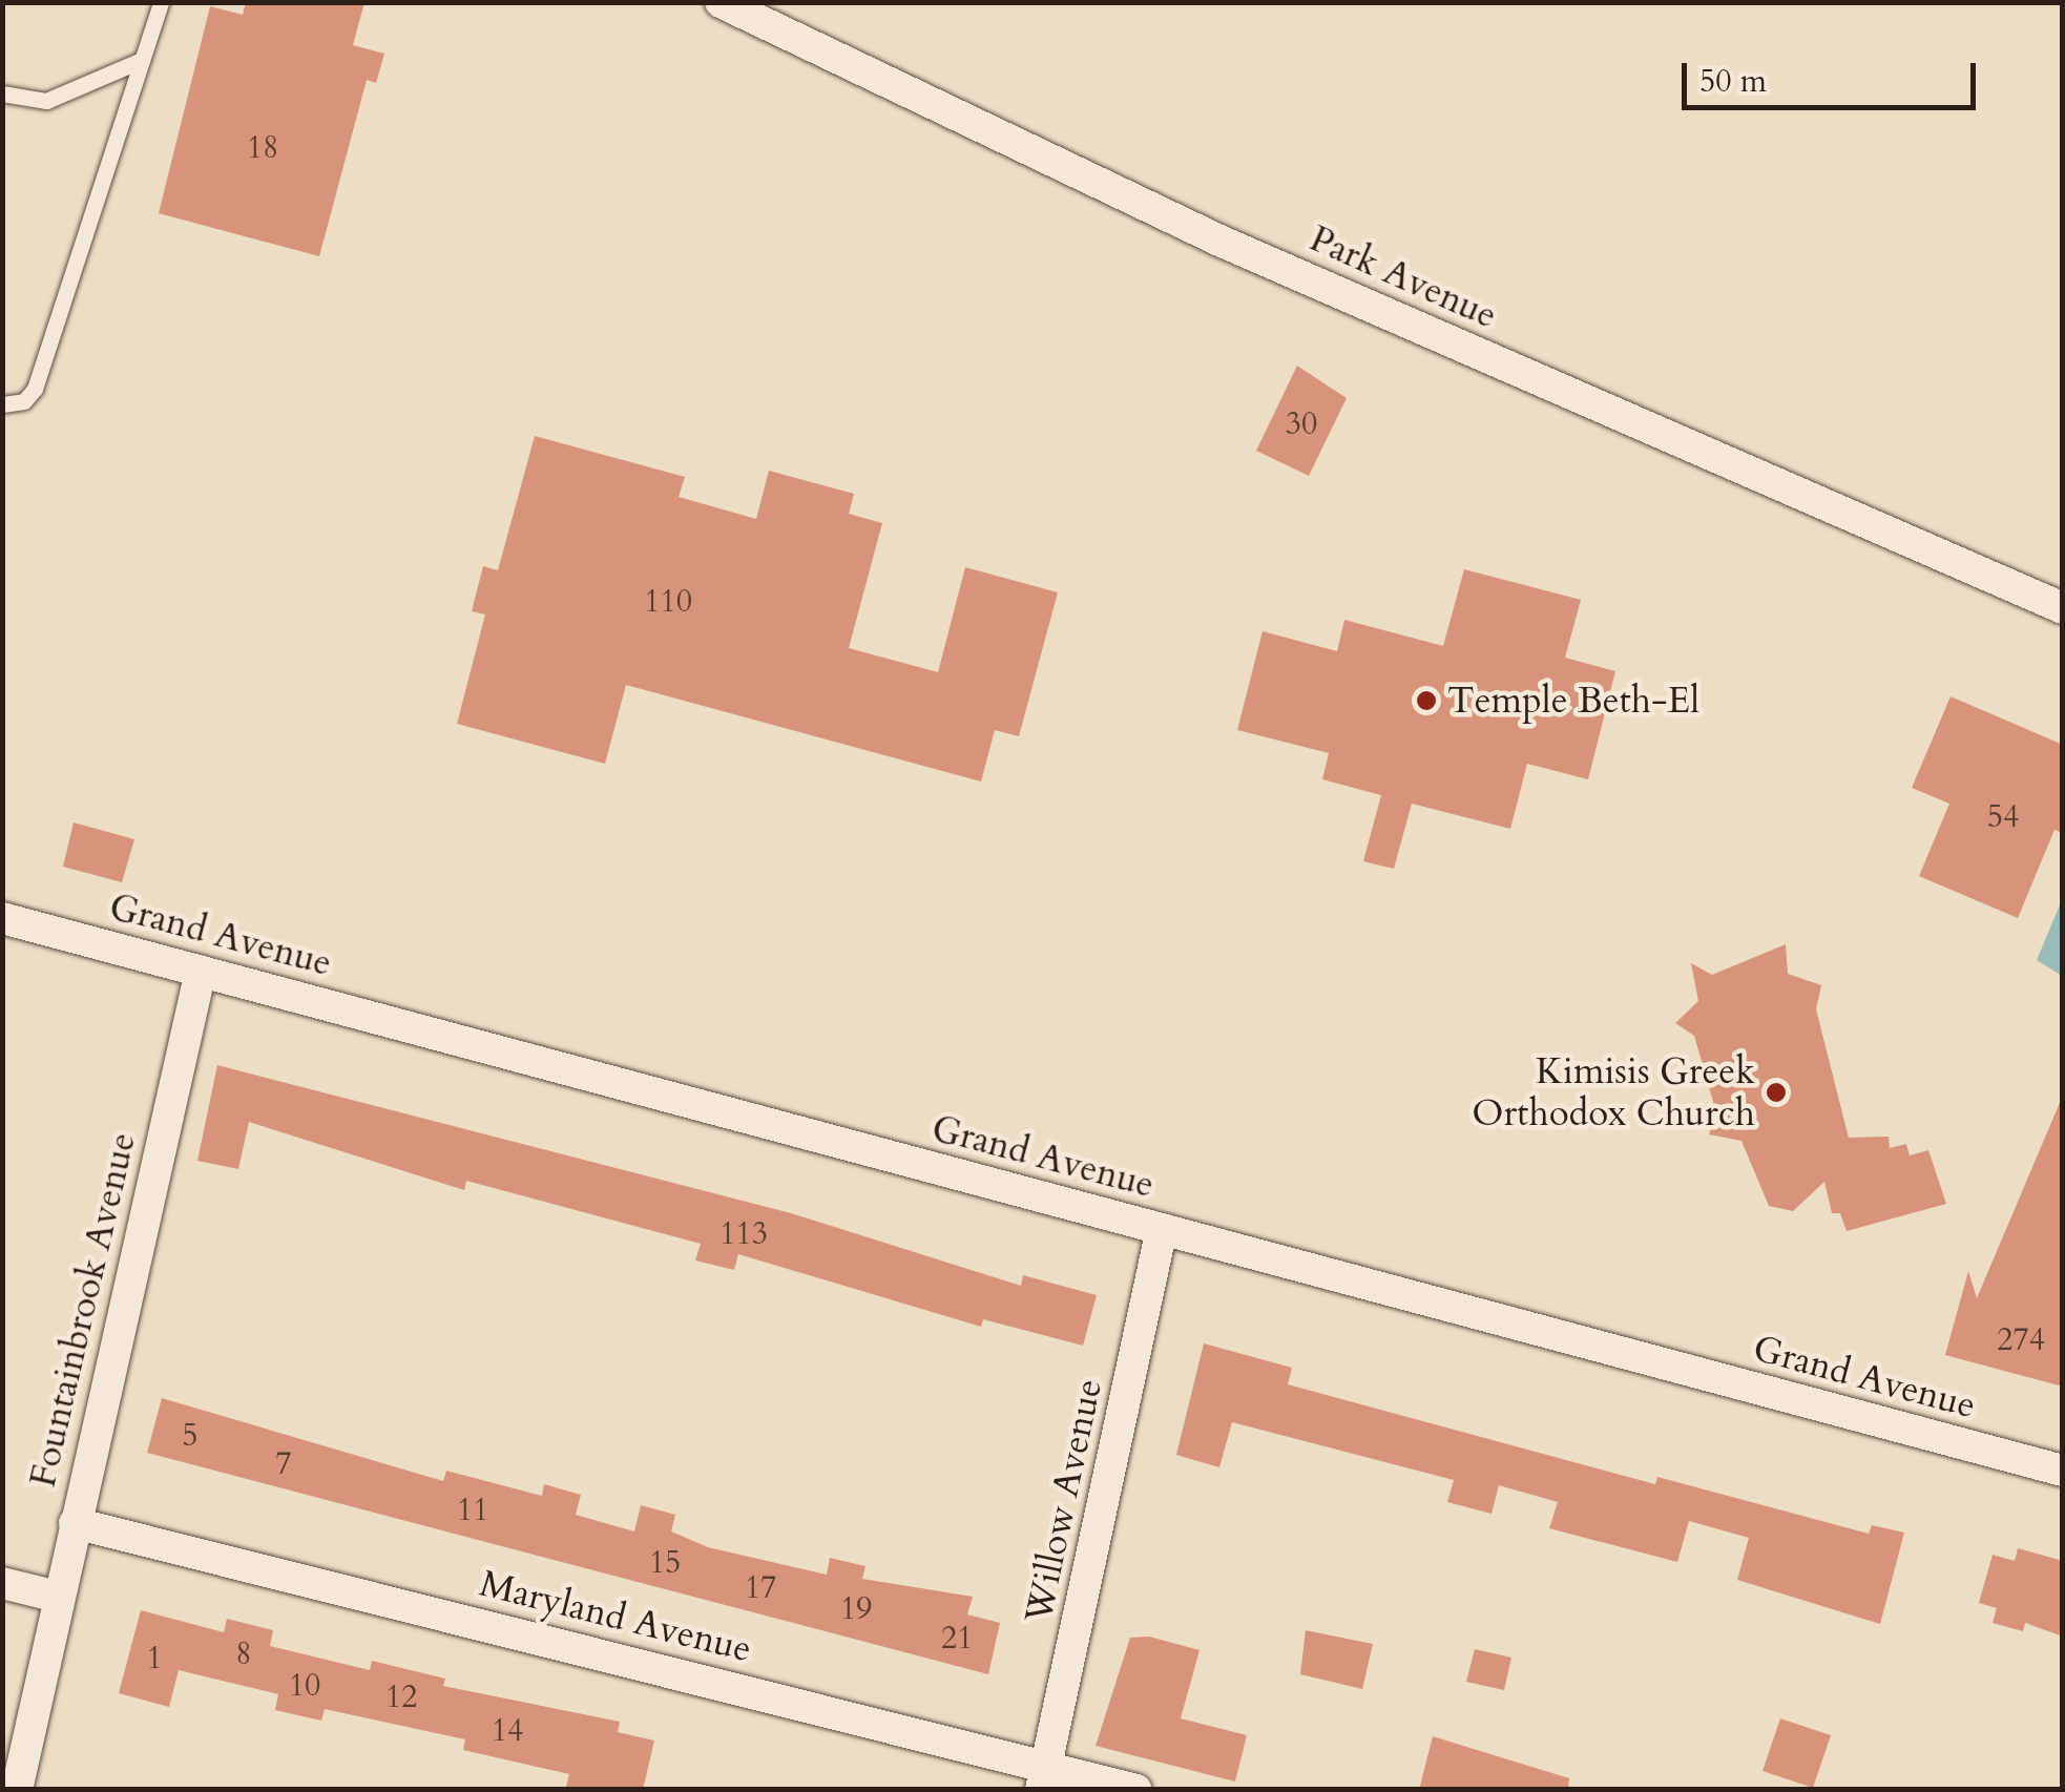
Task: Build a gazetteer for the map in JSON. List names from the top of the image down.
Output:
{
  "streets": {
    "street": [
      "Park Avenue",
      "Grand Avenue",
      "Fountainbrook Avenue",
      "Willow Avenue",
      "Maryland Avenue"
    ]
  },
  "crossings": [
    ["Grand Avenue", "Fountainbrook Avenue"],
    ["Grand Avenue", "Willow Avenue"],
    ["Fountainbrook Avenue", "Maryland Avenue"],
    ["Willow Avenue", "Maryland Avenue"]
  ],
  "places": ["Temple Beth-El", "Kimisis Greek Orthodox Church"],
  "house_numbers": [
    "18",
    "30",
    "110",
    "54",
    "113",
    "274",
    "5",
    "7",
    "11",
    "15",
    "17",
    "19",
    "21",
    "8",
    "1",
    "10",
    "12",
    "14"
  ],
  "scale_bar": "50 m"
}
